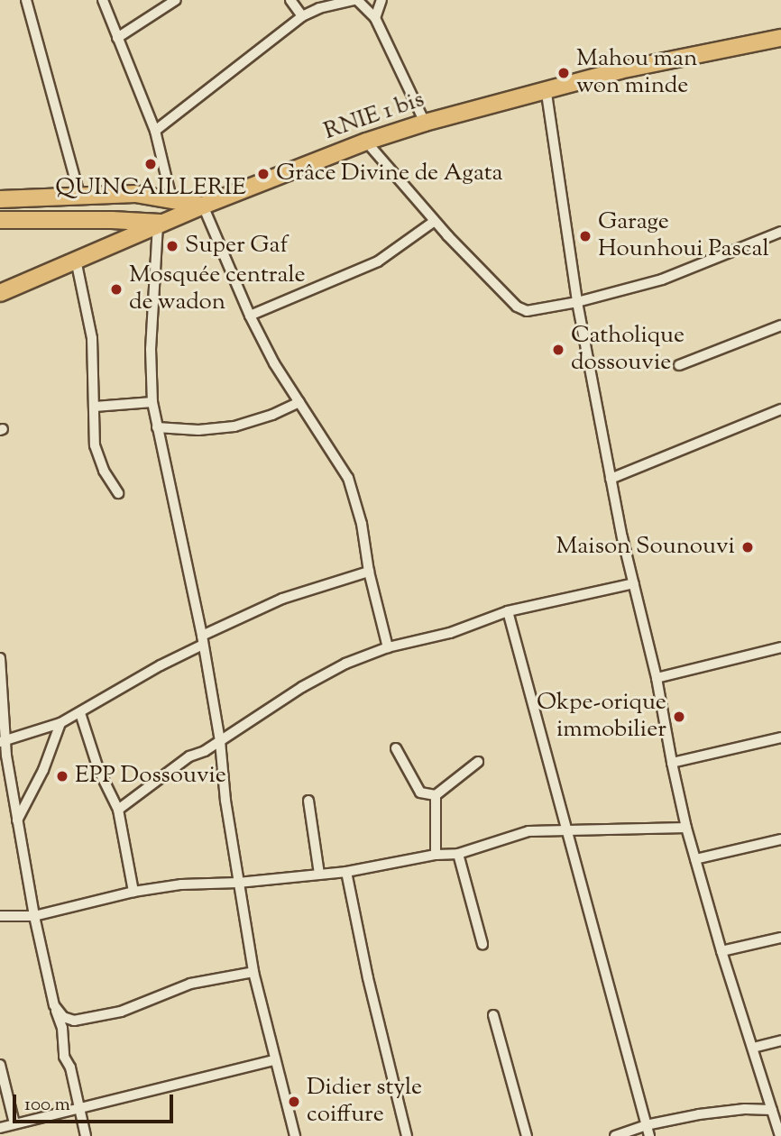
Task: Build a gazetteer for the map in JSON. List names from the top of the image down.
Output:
{
  "streets": {
    "main road": ["RNIE 1 bis"]
  },
  "places": [
    "Mahou man won minde",
    "QUINCAILLERIE",
    "Grâce Divine de Agata",
    "Garage Hounhoui Pascal",
    "Super Gaf",
    "Mosquée centrale de wadon",
    "Catholique dossouvie",
    "Maison Sounouvi",
    "Okpe-orique immobilier",
    "EPP Dossouvie",
    "Didier style coiffure"
  ],
  "scale_bar": "100 m"
}
